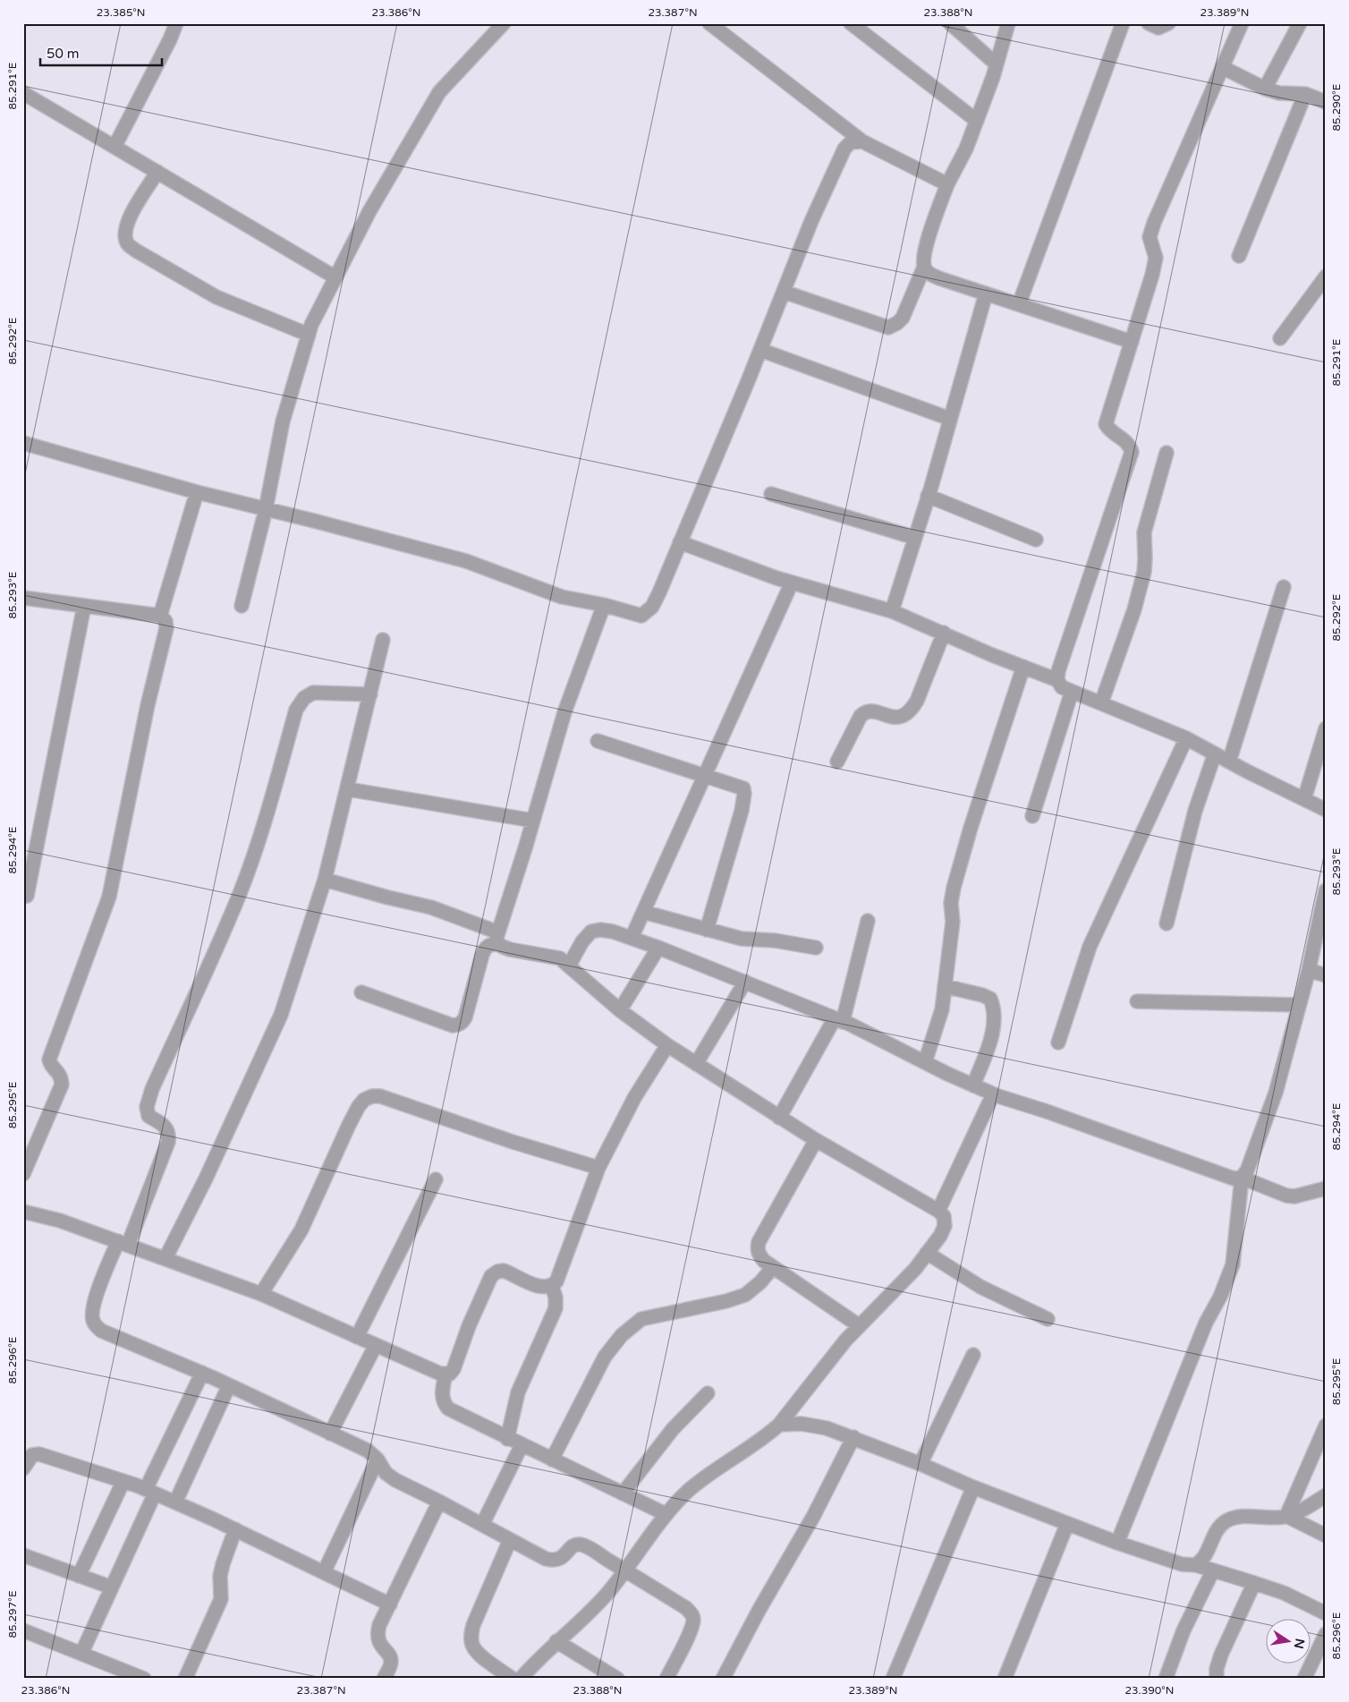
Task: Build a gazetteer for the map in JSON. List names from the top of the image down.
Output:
{
  "scale_bar": "50 m",
  "north": "right",
  "coordinates": [
    "23.385°N",
    "23.386°N",
    "23.387°N",
    "23.388°N",
    "23.389°N",
    "85.291°E",
    "85.290°E",
    "85.292°E",
    "85.293°E",
    "85.294°E",
    "85.295°E",
    "85.296°E",
    "85.297°E",
    "23.390°N"
  ]
}
